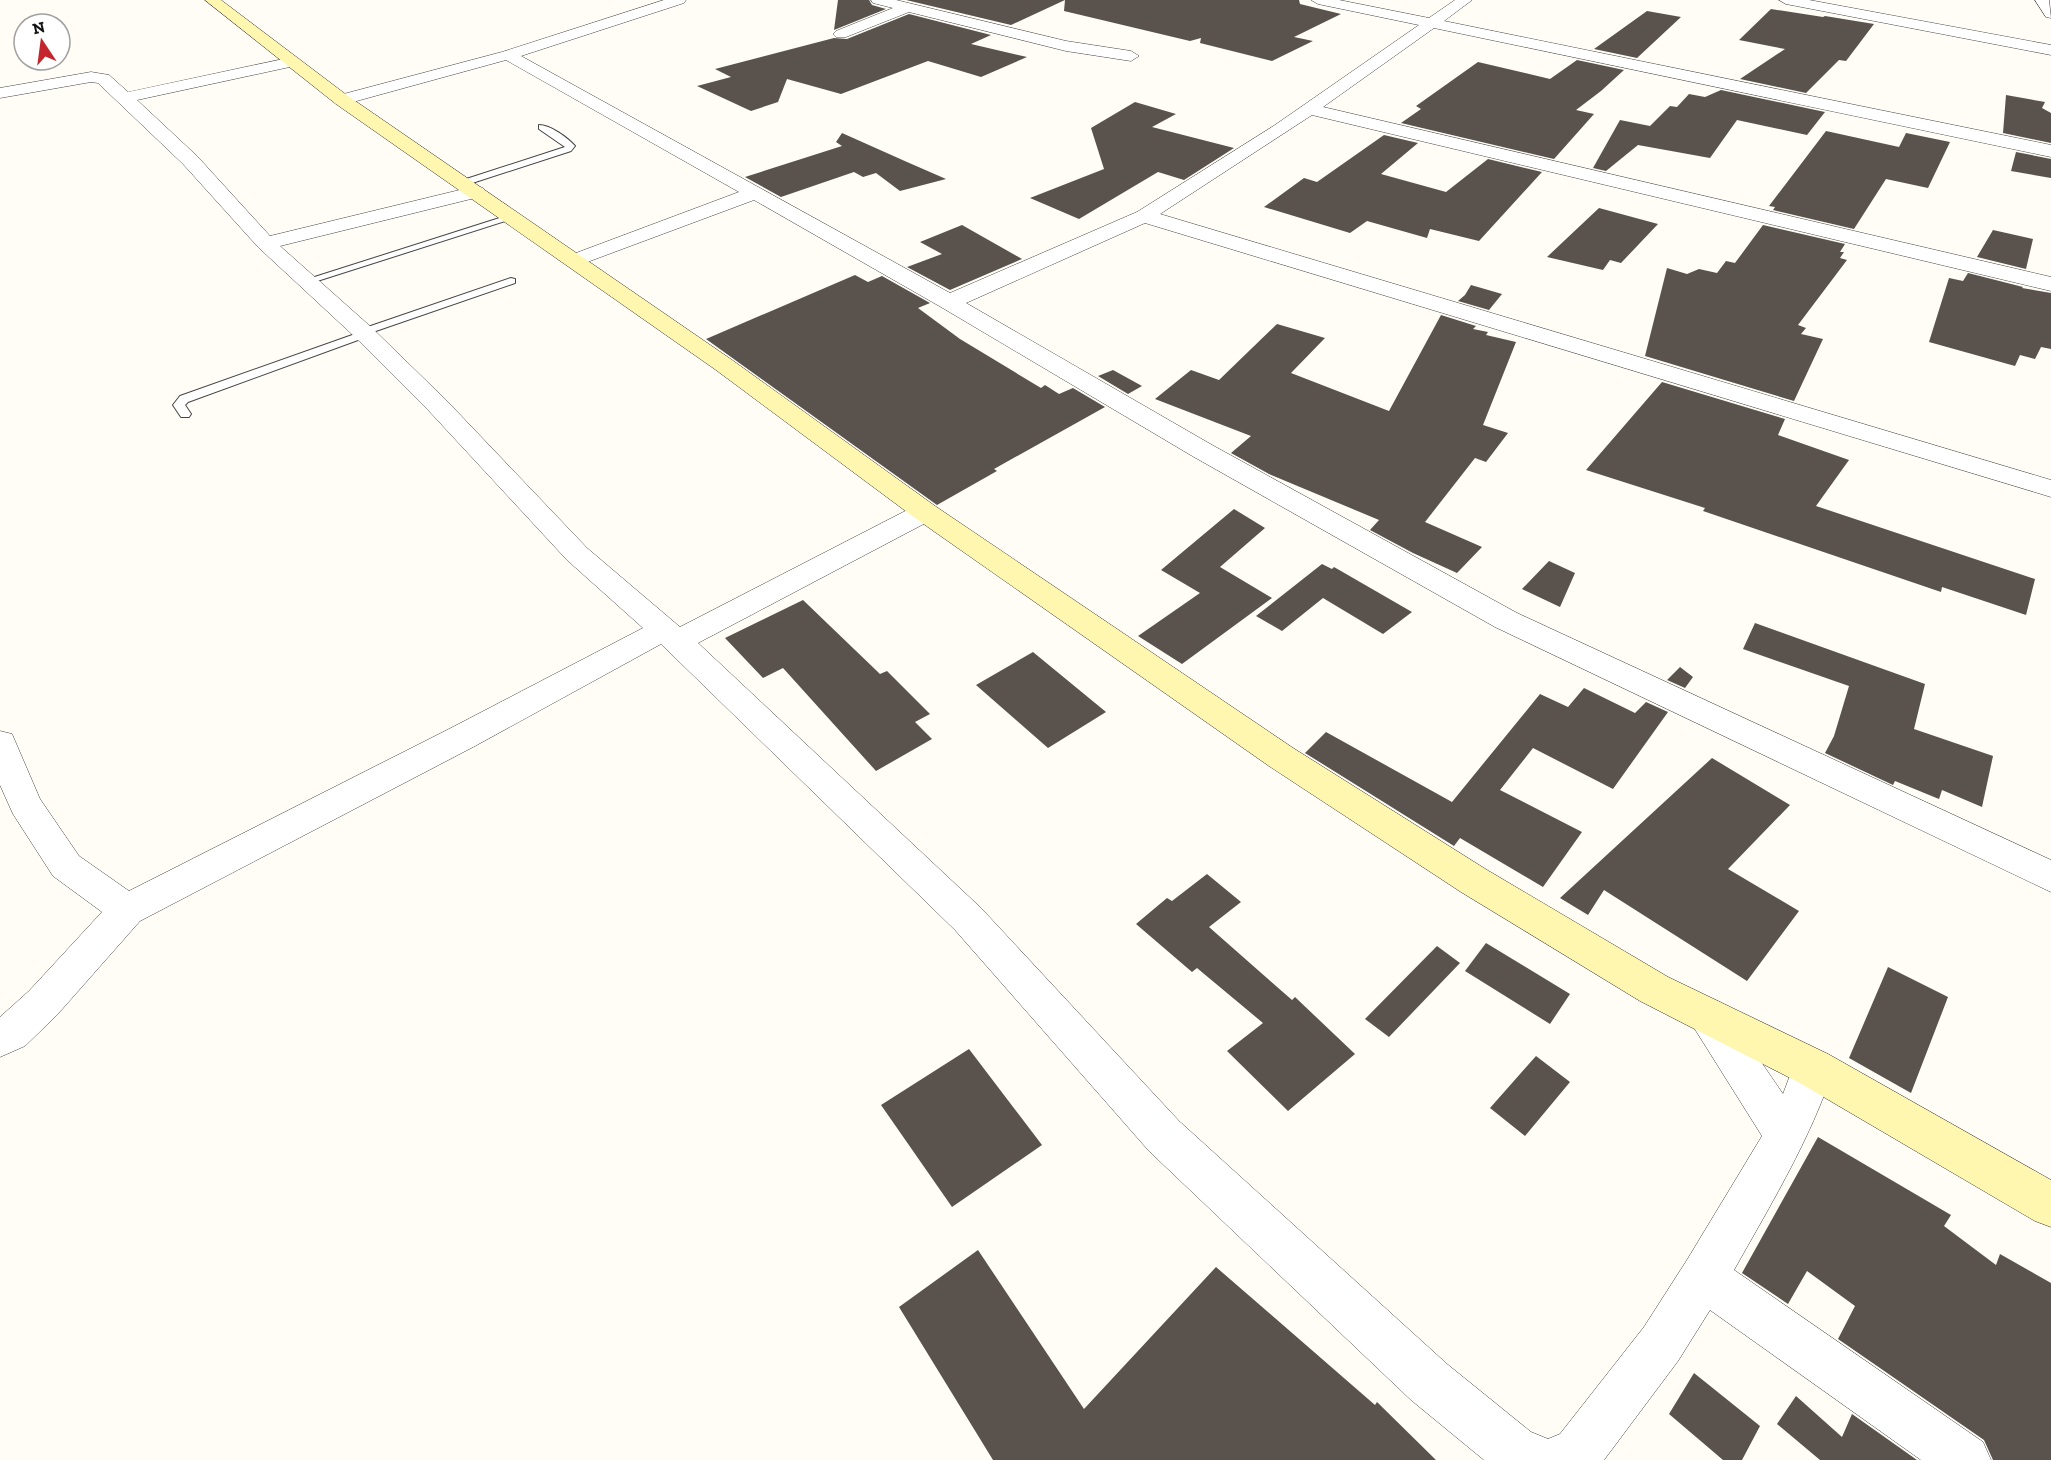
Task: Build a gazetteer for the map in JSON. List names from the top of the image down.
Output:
{
  "north": "top"
}
